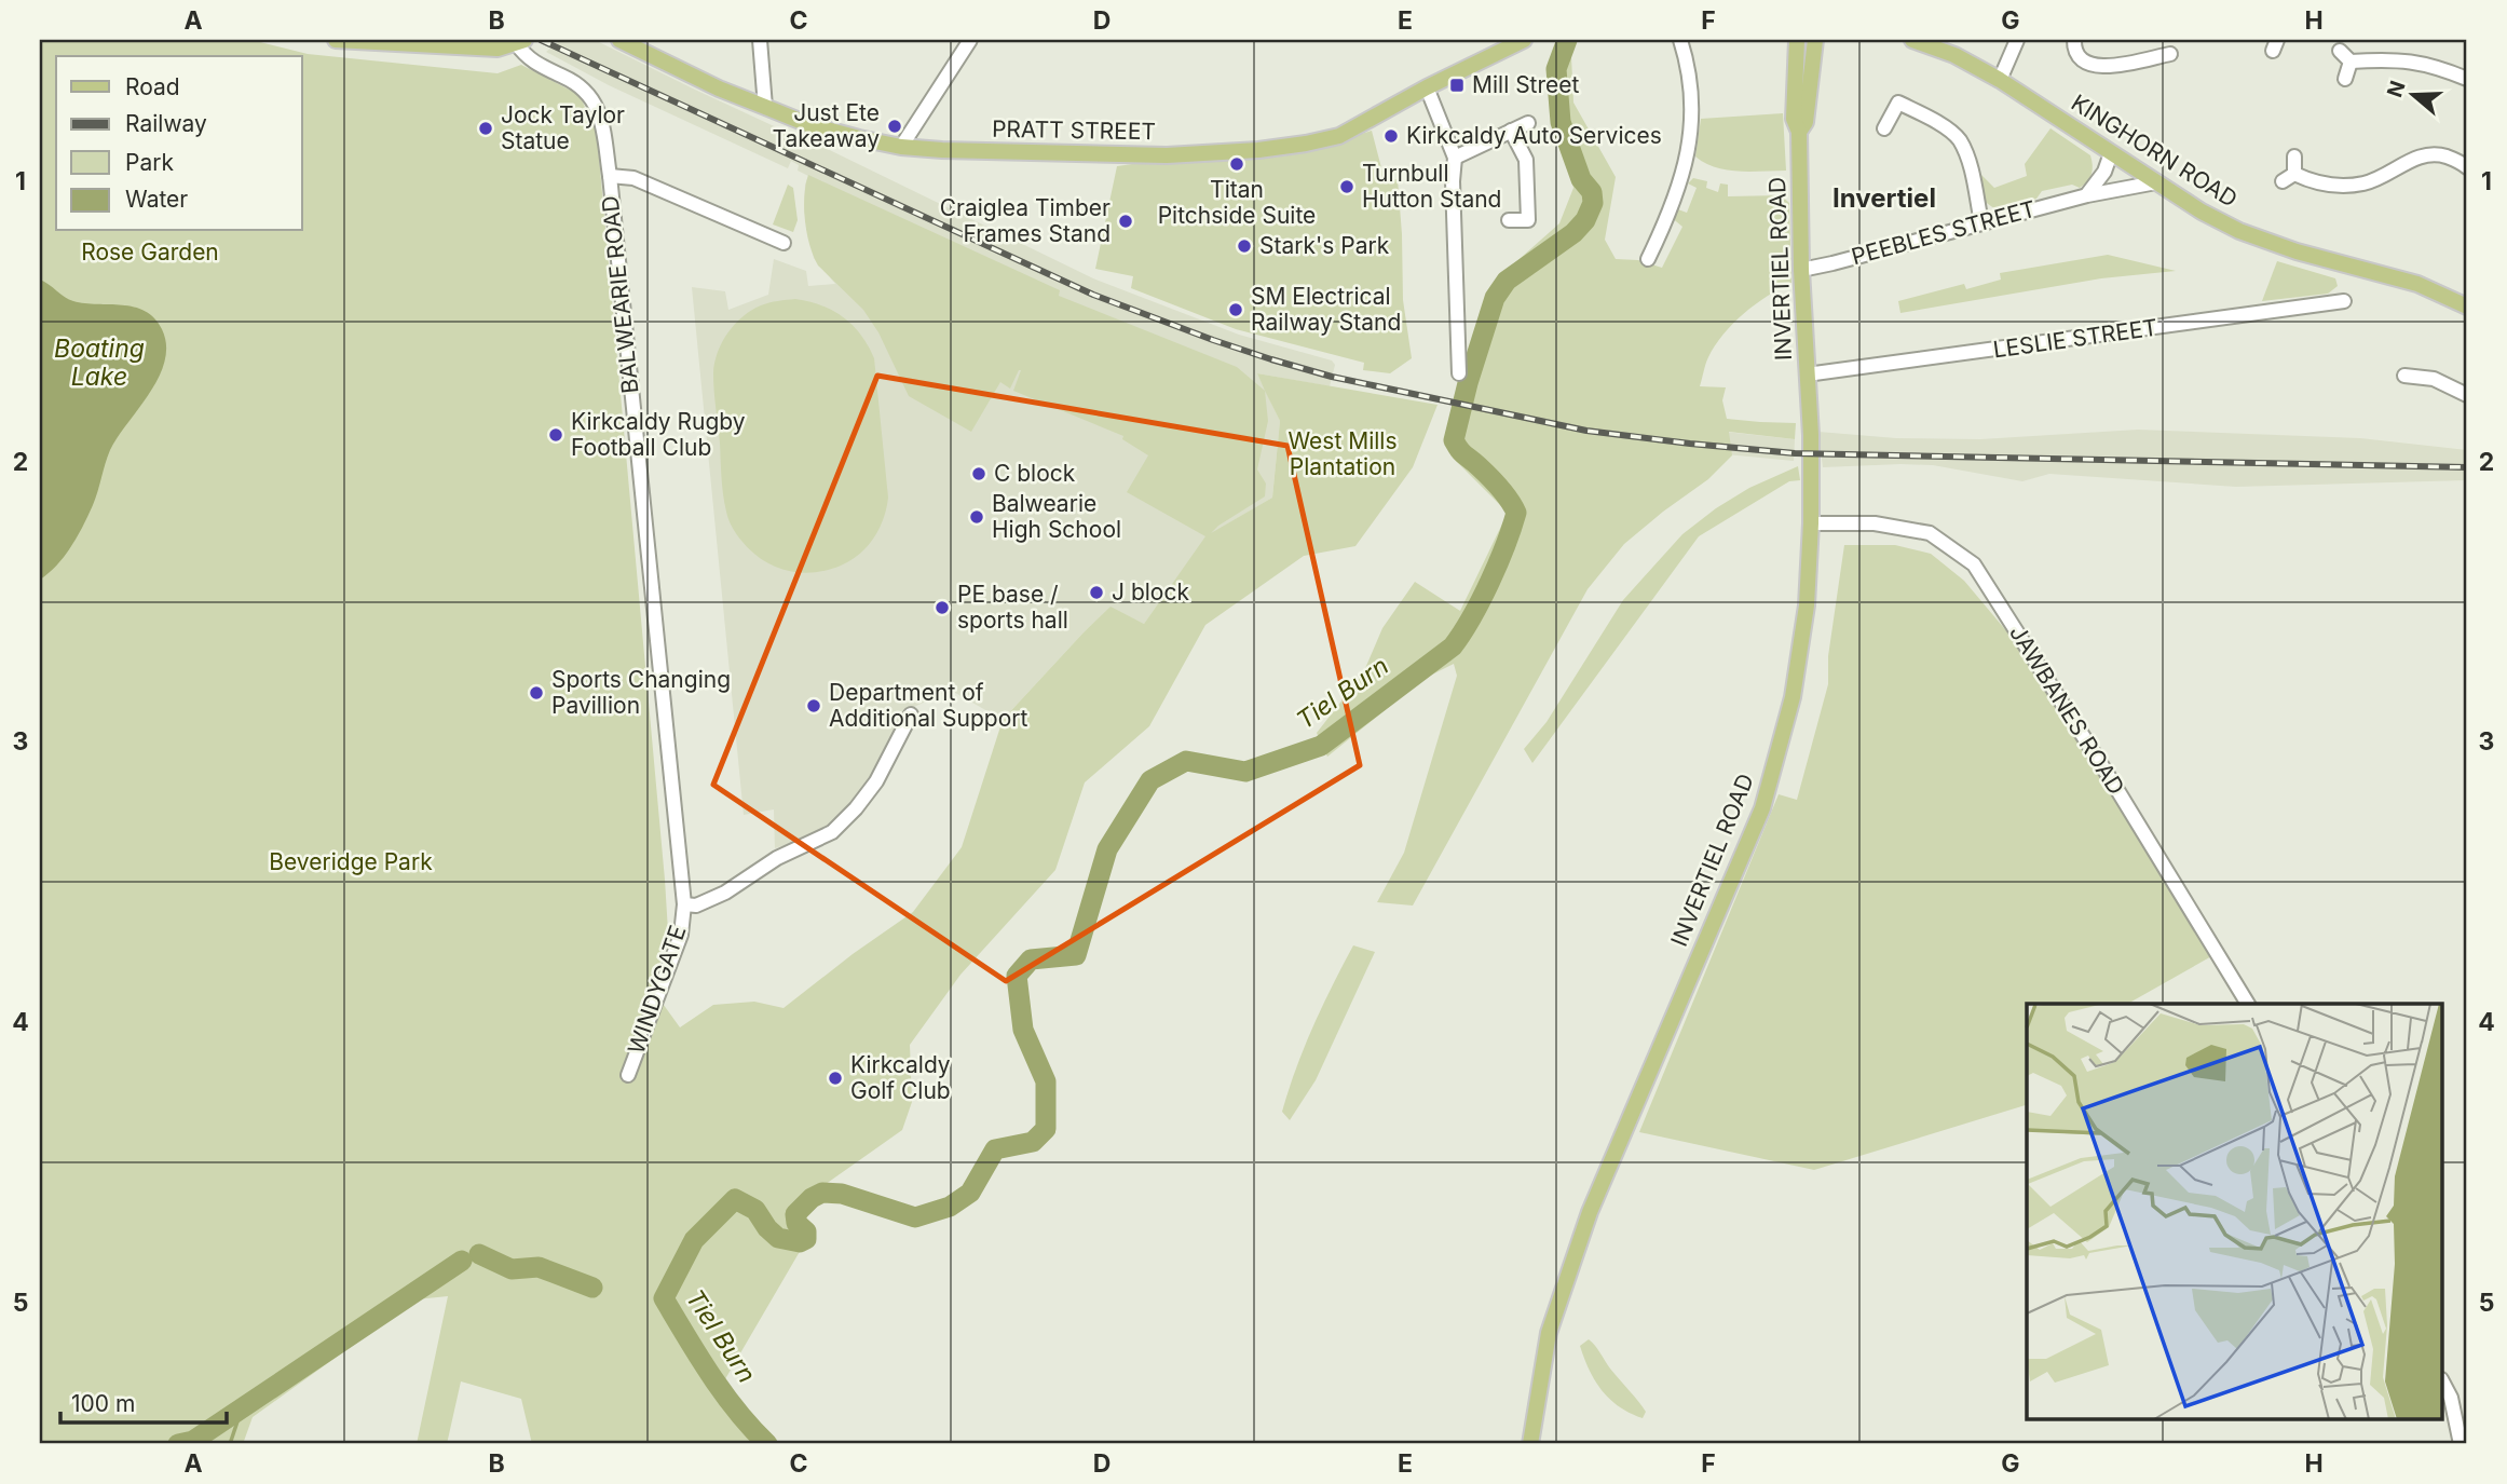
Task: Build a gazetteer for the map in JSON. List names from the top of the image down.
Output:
{
  "streets": {
    "main road": ["PRATT STREET", "KINGHORN ROAD", "INVERTIEL ROAD"],
    "street": [
      "PEEBLES STREET",
      "BALWEARIE ROAD",
      "LESLIE STREET",
      "JAWBANES ROAD",
      "WINDYGATE"
    ]
  },
  "crossings": [
    ["KINGHORN ROAD", "PEEBLES STREET"],
    ["PEEBLES STREET", "INVERTIEL ROAD"],
    ["INVERTIEL ROAD", "LESLIE STREET"],
    ["INVERTIEL ROAD", "JAWBANES ROAD"],
    ["BALWEARIE ROAD", "WINDYGATE"]
  ],
  "districts": ["Invertiel"],
  "water": ["Boating Lake", "Tiel Burn"],
  "parks": ["Rose Garden", "West Mills Plantation", "Beveridge Park"],
  "places": {
    "transit": ["Mill Street"],
    "other": [
      "Just Ete Takeaway",
      "Jock Taylor Statue",
      "Kirkcaldy Auto Services",
      "Titan Pitchside Suite",
      "Turnbull Hutton Stand",
      "Craiglea Timber Frames Stand",
      "Stark's Park",
      "SM Electrical Railway Stand",
      "Kirkcaldy Rugby Football Club",
      "C block",
      "Balwearie High School",
      "J block",
      "PE base / sports hall",
      "Sports Changing Pavillion",
      "Department of Additional Support",
      "Kirkcaldy Golf Club"
    ]
  },
  "legend": [
    "Road",
    "Railway",
    "Park",
    "Water"
  ],
  "scale_bar": "100 m",
  "north": "left",
  "grid": {
    "columns": [
      "A",
      "B",
      "C",
      "D",
      "E",
      "F",
      "G",
      "H"
    ],
    "rows": [
      "1",
      "2",
      "3",
      "4",
      "5"
    ]
  }
}
